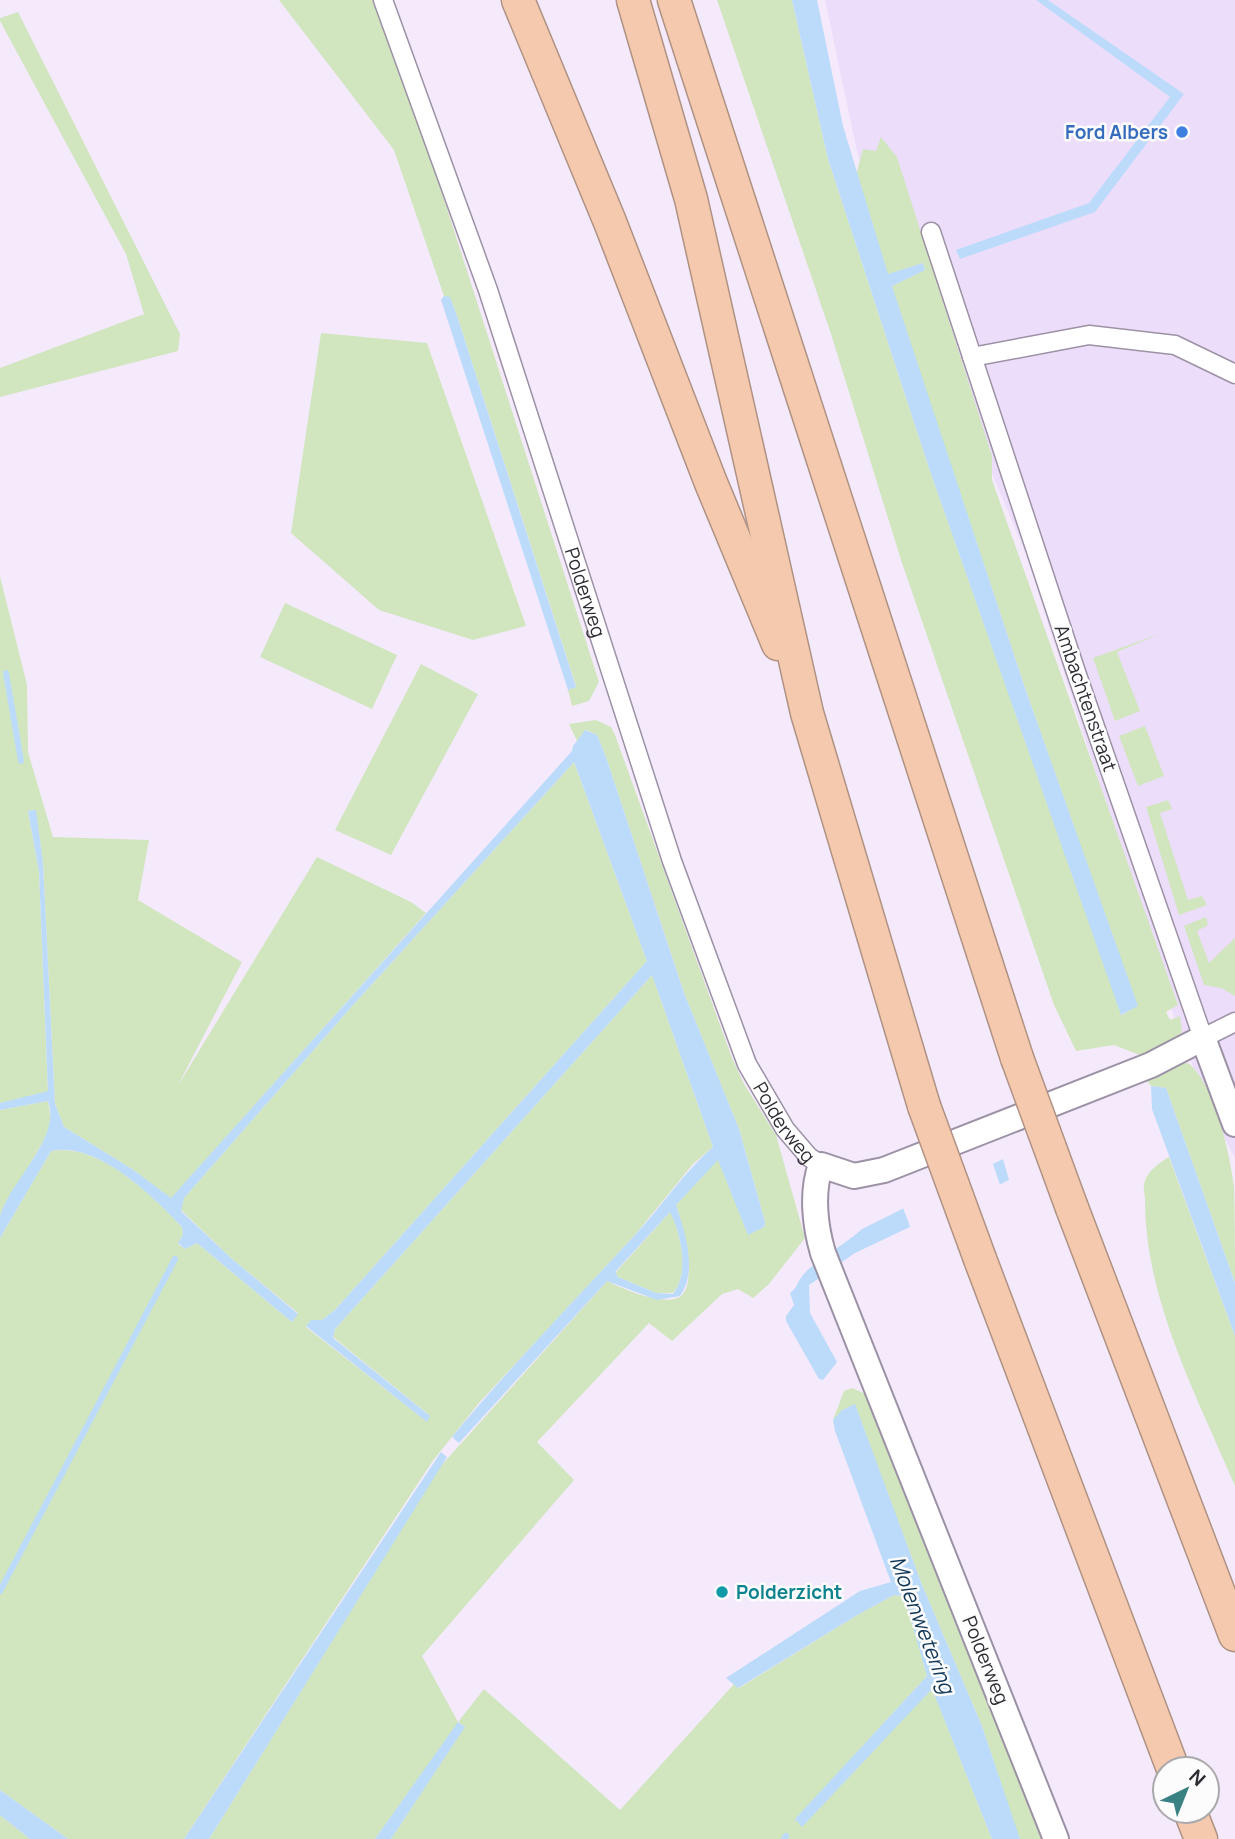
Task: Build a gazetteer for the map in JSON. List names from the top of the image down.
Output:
{
  "streets": {
    "street": ["Polderweg", "Ambachtenstraat"]
  },
  "crossings": [
    ["Polderweg", "Ambachtenstraat"]
  ],
  "water": ["Molenwetering"],
  "places": ["Ford Albers", "Polderzicht"],
  "north": "top right"
}
